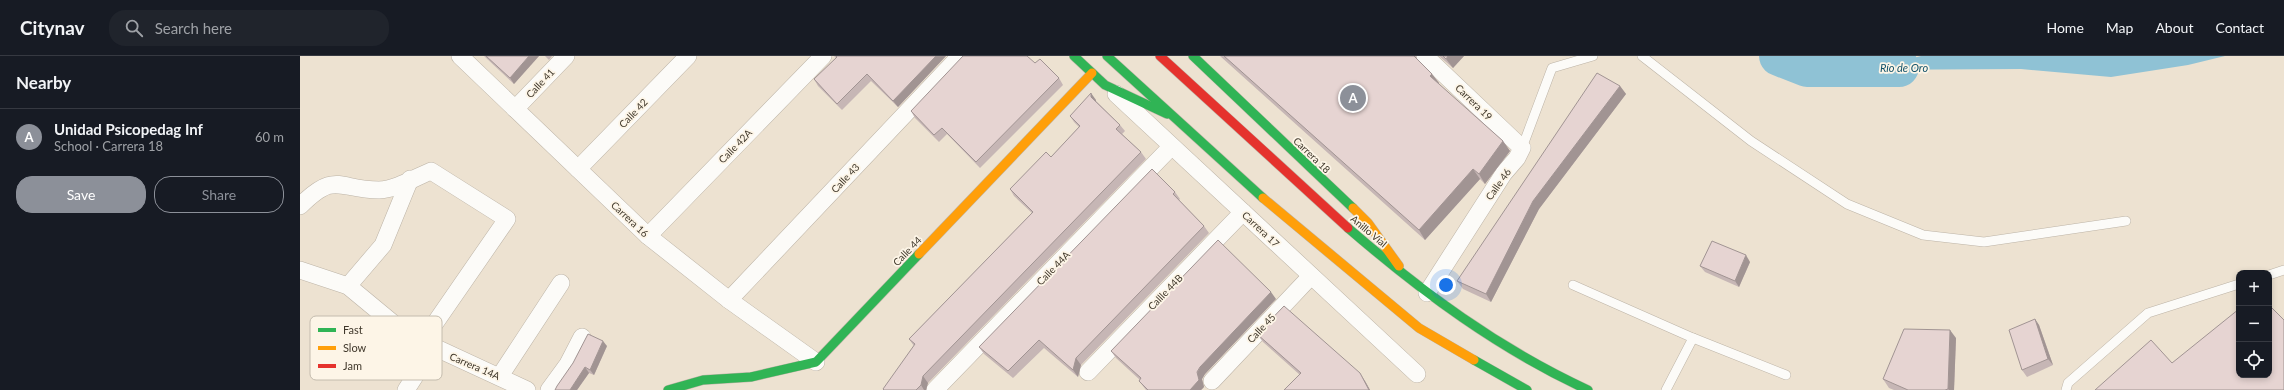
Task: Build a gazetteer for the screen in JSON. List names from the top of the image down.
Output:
{
  "streets": {
    "main road": [
      "Carrera 18",
      "Carrera 17",
      "Anillo Víal",
      "Calle 44"
    ],
    "street": [
      "Calle 41",
      "Carrera 19",
      "Calle 42",
      "Calle 42A",
      "Calle 43",
      "Calle 46",
      "Carrera 16",
      "Calle 44A",
      "Callle 44B",
      "Calle 45",
      "Carrera 14A"
    ]
  },
  "crossings": [
    ["Calle 41", "Carrera 16"],
    ["Carrera 19", "Calle 46"],
    ["Calle 42", "Carrera 16"],
    ["Calle 42A", "Carrera 16"],
    ["Carrera 18", "Anillo Víal"],
    ["Calle 43", "Carrera 16"],
    ["Calle 46", "Anillo Víal"],
    ["Carrera 16", "Calle 44"],
    ["Carrera 17", "Calle 44"],
    ["Carrera 17", "Calle 44A"],
    ["Carrera 17", "Callle 44B"],
    ["Carrera 17", "Calle 45"]
  ],
  "water": ["Río de Oro"],
  "legend": ["Fast", "Slow", "Jam"],
  "page": {
    "header": "Citynav",
    "search": "Search here",
    "nav": [
      "Home",
      "Map",
      "About",
      "Contact"
    ],
    "heading": "Nearby",
    "pins": "A",
    "list": [
      {
        "mark": "A",
        "name": "Unidad Psicopedag Inf",
        "note": "School · Carrera 18",
        "value": "60 m"
      }
    ],
    "buttons": ["Save", "Share"],
    "map_buttons": ["+", "−"]
  }
}
